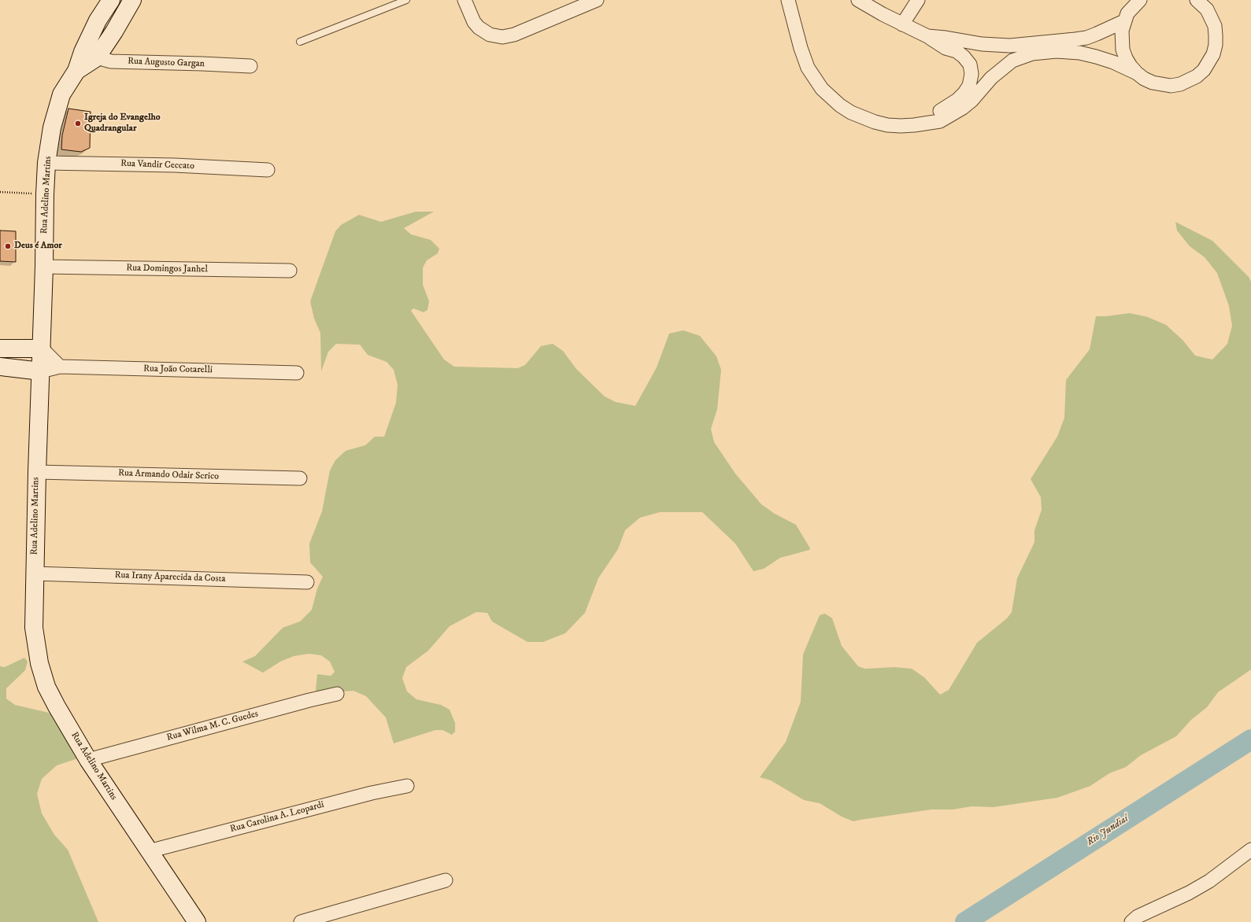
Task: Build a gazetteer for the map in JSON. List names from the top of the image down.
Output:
{
  "streets": {
    "street": [
      "Rua Augusto Gargan",
      "Rua Vandir Ceccato",
      "Rua Adelino Martins",
      "Rua Domingos Janhel",
      "Rua João Cotarelli",
      "Rua Armando Odair Scrico",
      "Rua Irany Aparecida da Costa",
      "Rua Wilma M. C. Guedes",
      "Rua Carolina A. Leopardi"
    ]
  },
  "crossings": [
    ["Rua Augusto Gargan", "Rua Adelino Martins"],
    ["Rua Vandir Ceccato", "Rua Adelino Martins"],
    ["Rua Adelino Martins", "Rua Domingos Janhel"],
    ["Rua Adelino Martins", "Rua João Cotarelli"],
    ["Rua Adelino Martins", "Rua Armando Odair Scrico"],
    ["Rua Adelino Martins", "Rua Irany Aparecida da Costa"],
    ["Rua Adelino Martins", "Rua Wilma M. C. Guedes"],
    ["Rua Adelino Martins", "Rua Carolina A. Leopardi"]
  ],
  "water": ["Rio Jundiaí"],
  "places": ["Igreja do Evangelho Quadrangular", "Deus é Amor"]
}
